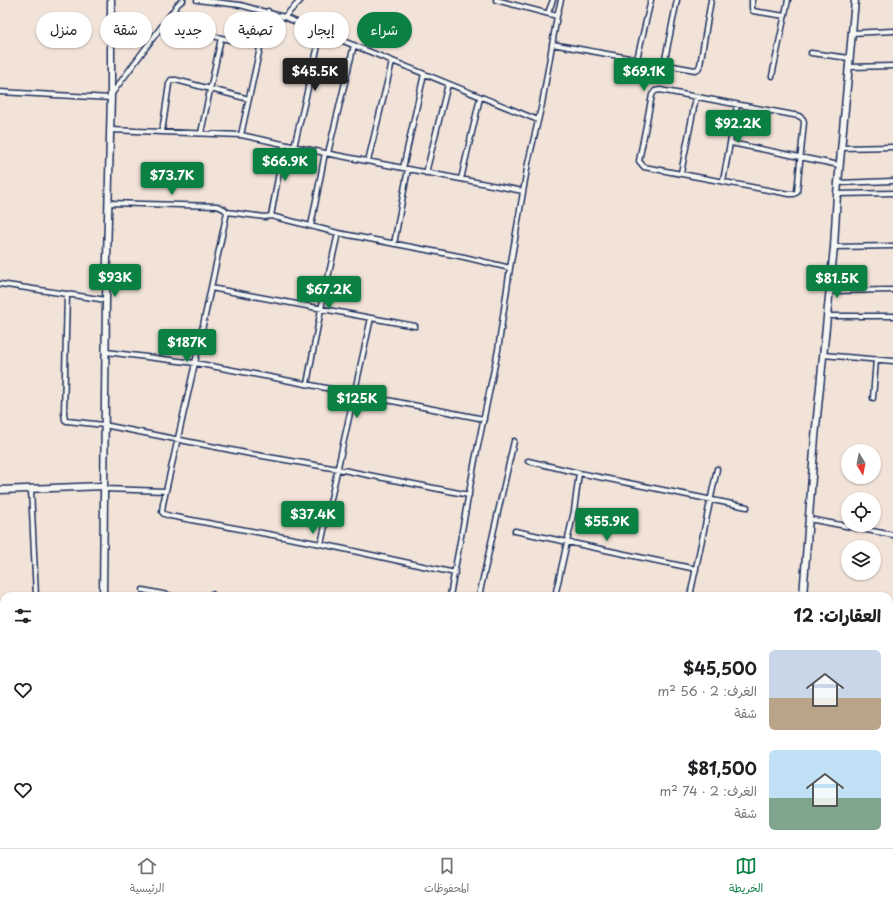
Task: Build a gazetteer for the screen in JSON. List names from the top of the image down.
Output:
{
  "north": "bottom",
  "page": {
    "chip": [
      "شراء",
      "إيجار",
      "تصفية",
      "جديد",
      "شقة",
      "منزل"
    ],
    "price": [
      "$45.5K",
      "$69.1K",
      "$92.2K",
      "$66.9K",
      "$73.7K",
      "$93K",
      "$81.5K",
      "$67.2K",
      "$187K",
      "$125K",
      "$37.4K",
      "$55.9K"
    ],
    "heading": "العقارات: 12",
    "list": [
      {
        "name": "$45,500",
        "note": "الغرف: 2 · 56 m² · شقة"
      },
      {
        "name": "$81,500",
        "note": "الغرف: 2 · 74 m² · شقة"
      }
    ],
    "tabs": ["الخريطة", "المحفوظات", "الرئيسية"]
  }
}
